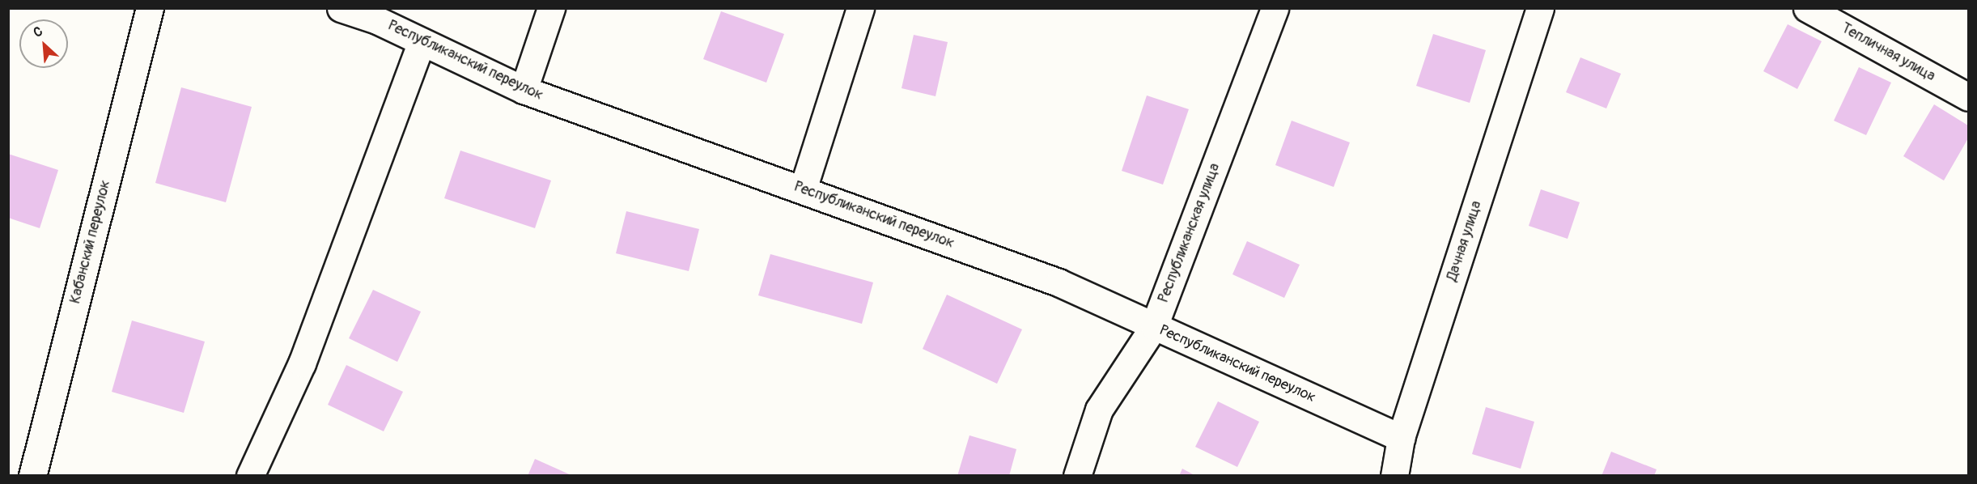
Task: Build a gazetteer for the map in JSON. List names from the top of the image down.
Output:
{
  "streets": {
    "street": [
      "Тепличная улица",
      "Республиканский переулок",
      "Республиканская улица",
      "Дачная улица",
      "Кабанский переулок"
    ]
  },
  "crossings": [
    ["Республиканский переулок", "Республиканская улица"],
    ["Республиканский переулок", "Дачная улица"]
  ],
  "north": "top left"
}
